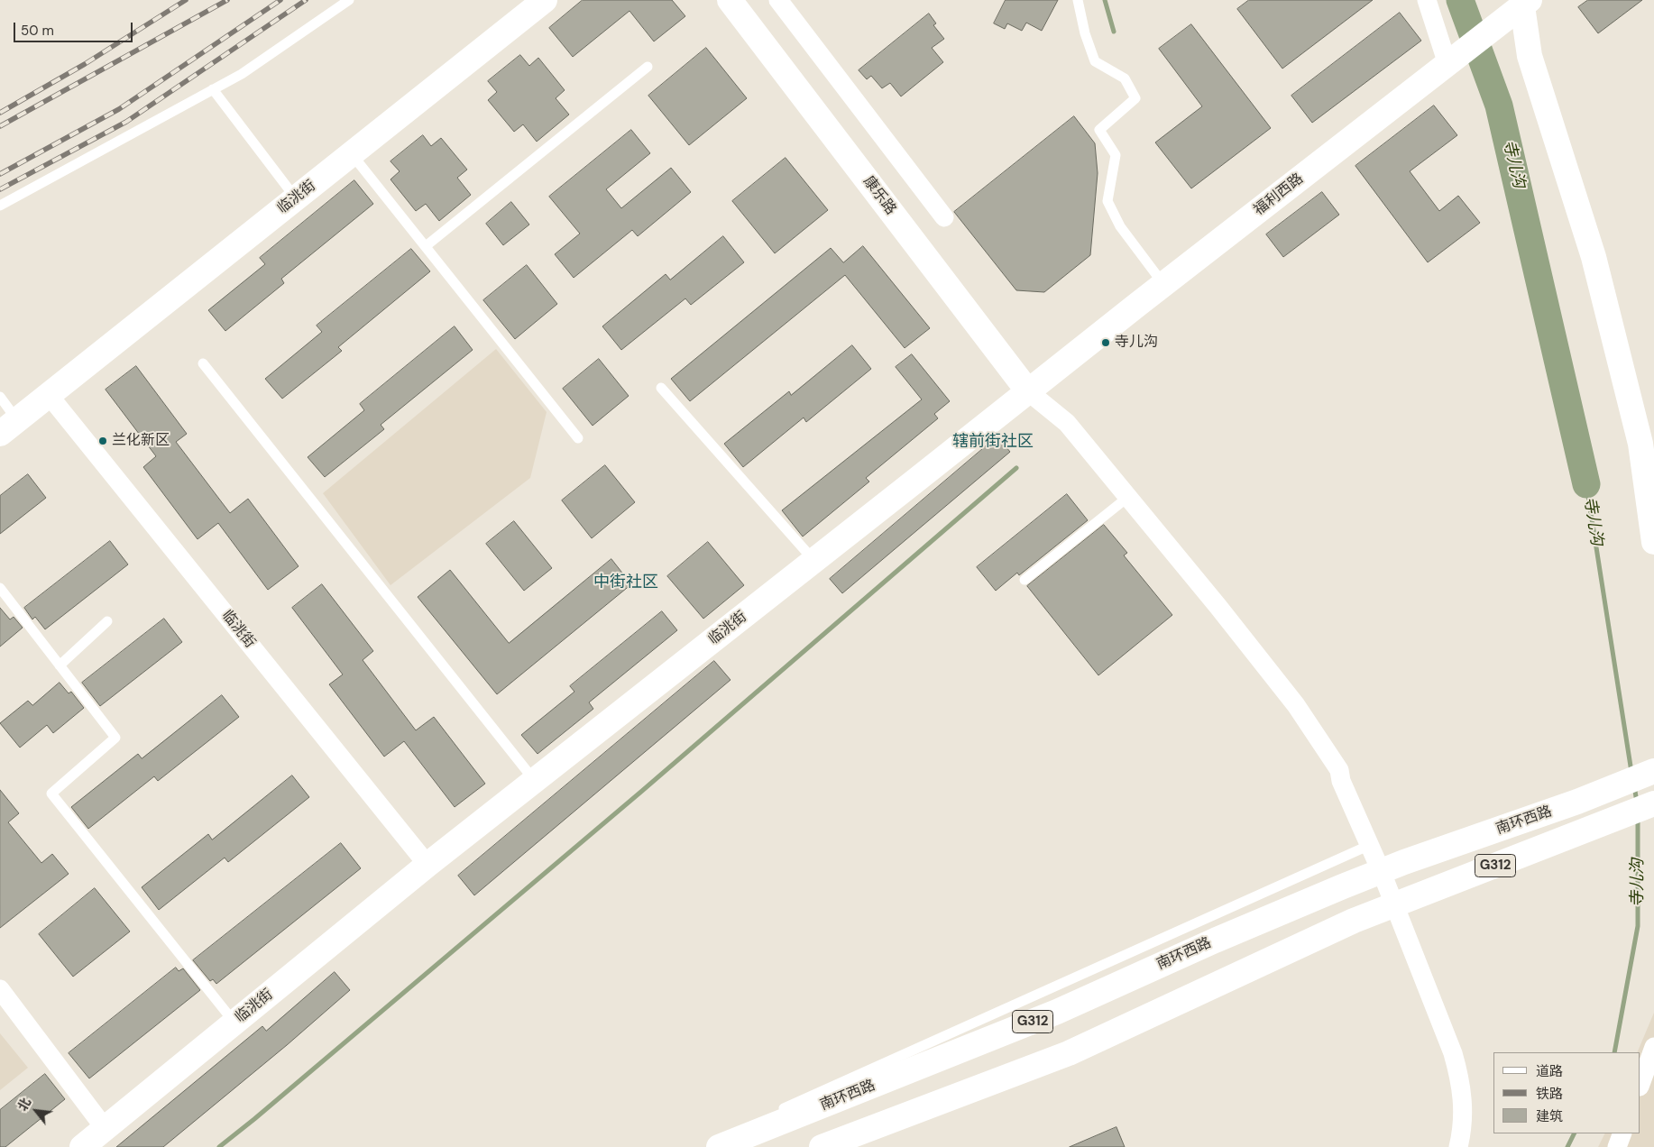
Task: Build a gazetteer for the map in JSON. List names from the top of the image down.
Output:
{
  "streets": {
    "main road": [
      "福利西路",
      "康乐路",
      "临洮街",
      "南环西路",
      "G312"
    ]
  },
  "crossings": [
    ["福利西路", "康乐路"],
    ["福利西路", "临洮街"],
    ["康乐路", "临洮街"]
  ],
  "districts": ["辖前街社区", "中街社区"],
  "water": ["寺儿沟"],
  "places": ["寺儿沟", "兰化新区"],
  "legend": ["道路", "铁路", "建筑"],
  "scale_bar": "50 m",
  "north": "top left"
}
